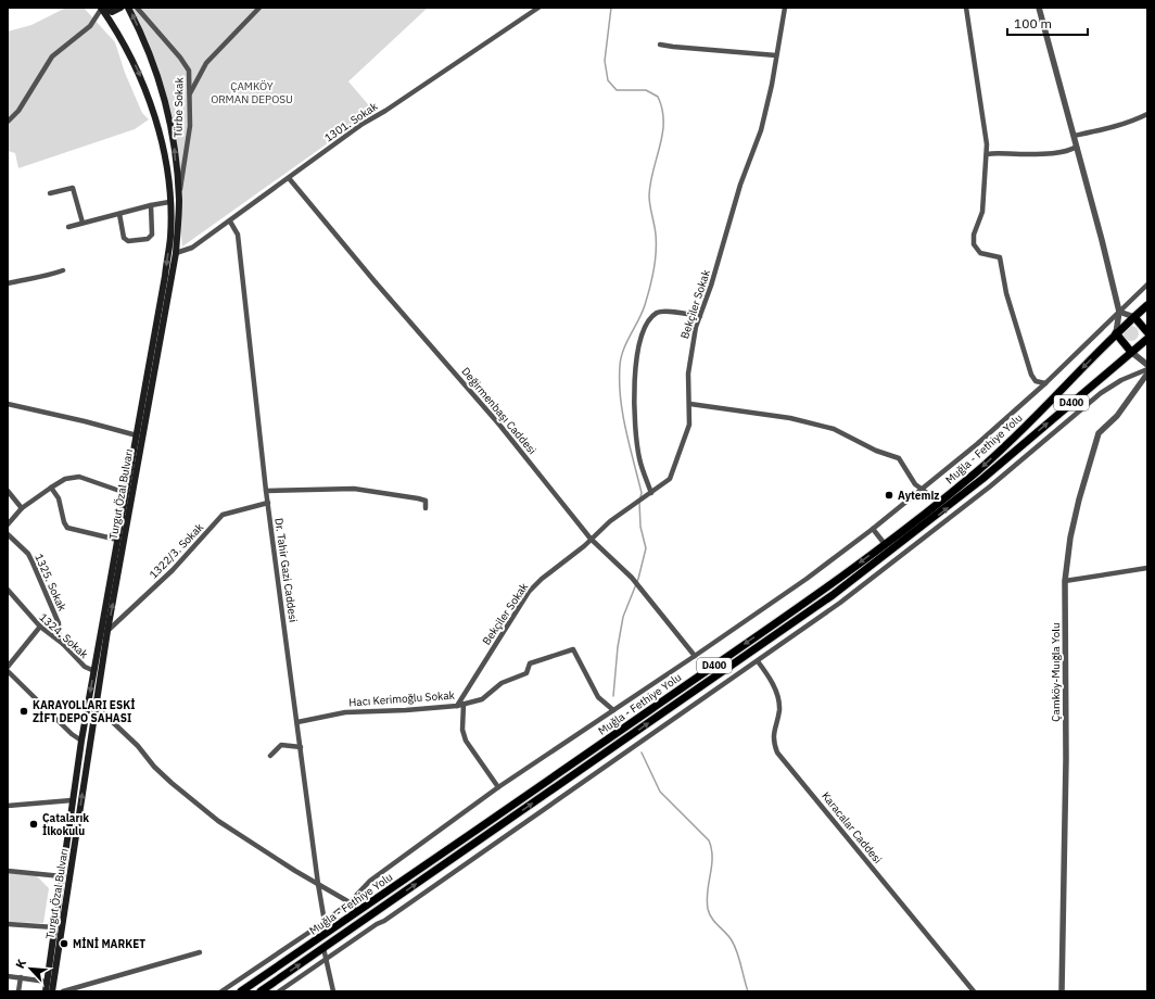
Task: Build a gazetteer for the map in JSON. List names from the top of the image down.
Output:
{
  "streets": {
    "highway": ["D400", "Muğla - Fethiye Yolu"],
    "main road": ["Turgut Özal Bulvarı"],
    "street": [
      "Türbe Sokak",
      "1301. Sokak",
      "Bekçiler Sokak",
      "Değirmenbaşı Caddesi",
      "1322/3. Sokak",
      "Dr. Tahir Gazi Caddesi",
      "1325. Sokak",
      "1324. Sokak",
      "Çamköy-Muığla Yolu",
      "Hacı Kerimoğlu Sokak",
      "Karacalar Caddesi"
    ]
  },
  "crossings": [
    ["Türbe Sokak", "Turgut Özal Bulvarı"],
    ["1301. Sokak", "Değirmenbaşı Caddesi"],
    ["1301. Sokak", "Turgut Özal Bulvarı"],
    ["1301. Sokak", "Dr. Tahir Gazi Caddesi"],
    ["Bekçiler Sokak", "Değirmenbaşı Caddesi"],
    ["Bekçiler Sokak", "Hacı Kerimoğlu Sokak"],
    ["Turgut Özal Bulvarı", "1322/3. Sokak"],
    ["Turgut Özal Bulvarı", "1324. Sokak"],
    ["1322/3. Sokak", "Dr. Tahir Gazi Caddesi"],
    ["Dr. Tahir Gazi Caddesi", "Hacı Kerimoğlu Sokak"],
    ["1325. Sokak", "1324. Sokak"]
  ],
  "parks": ["ÇAMKÖY ORMAN DEPOSU"],
  "places": [
    "Aytemiz",
    "KARAYOLLARI ESKİ ZİFT DEPO SAHASI",
    "Çatalarık İlkokulu",
    "MİNİ MARKET"
  ],
  "scale_bar": "100 m",
  "north": "top left"
}
